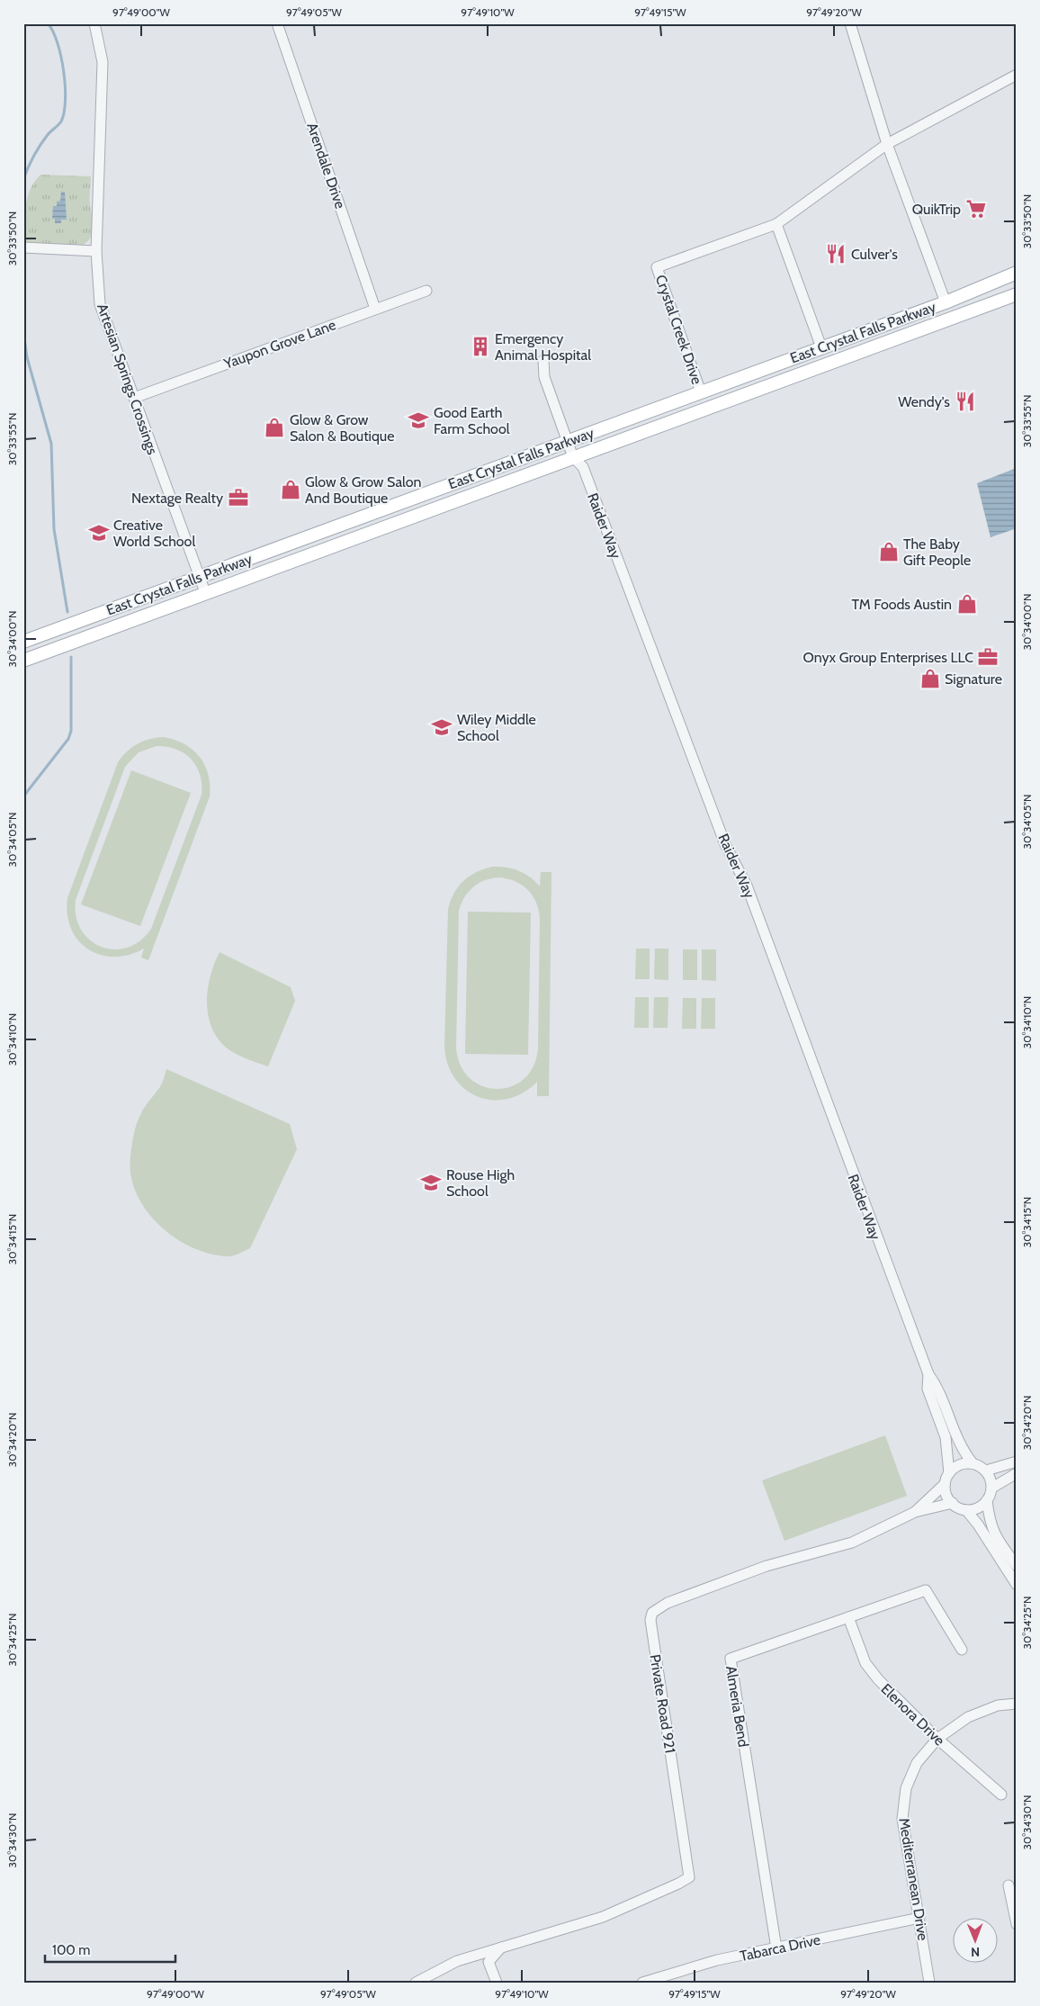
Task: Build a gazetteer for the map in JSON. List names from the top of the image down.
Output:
{
  "streets": {
    "main road": ["East Crystal Falls Parkway"],
    "street": [
      "Arendale Drive",
      "Crystal Creek Drive",
      "Yaupon Grove Lane",
      "Artesian Springs Crossings",
      "Raider Way",
      "Private Road 921",
      "Almeria Bend",
      "Elenora Drive",
      "Mediterranean Drive",
      "Tabarca Drive"
    ]
  },
  "crossings": [
    ["Arendale Drive", "Yaupon Grove Lane"],
    ["Crystal Creek Drive", "East Crystal Falls Parkway"],
    ["East Crystal Falls Parkway", "Artesian Springs Crossings"],
    ["East Crystal Falls Parkway", "Raider Way"],
    ["Yaupon Grove Lane", "Artesian Springs Crossings"],
    ["Raider Way", "Private Road 921"],
    ["Almeria Bend", "Elenora Drive"],
    ["Almeria Bend", "Tabarca Drive"],
    ["Elenora Drive", "Mediterranean Drive"],
    ["Mediterranean Drive", "Tabarca Drive"]
  ],
  "places": {
    "supermarket": ["QuikTrip"],
    "restaurant": ["Culver's", "Wendy's"],
    "building": ["Emergency Animal Hospital"],
    "school or university": [
      "Good Earth Farm School",
      "Creative World School",
      "Wiley Middle School",
      "Rouse High School"
    ],
    "shop": [
      "Glow & Grow Salon & Boutique",
      "Glow & Grow Salon And Boutique",
      "The Baby Gift People",
      "TM Foods Austin",
      "Signature"
    ],
    "office": ["Nextage Realty", "Onyx Group Enterprises LLC"]
  },
  "scale_bar": "100 m",
  "north": "bottom",
  "coordinates": [
    "97°49'00\"W",
    "97°49'05\"W",
    "97°49'10\"W",
    "97°49'15\"W",
    "97°49'20\"W",
    "30°33'50\"N",
    "30°33'55\"N",
    "30°34'00\"N",
    "30°34'05\"N",
    "30°34'10\"N",
    "30°34'15\"N",
    "30°34'20\"N",
    "30°34'25\"N",
    "30°34'30\"N"
  ]
}
